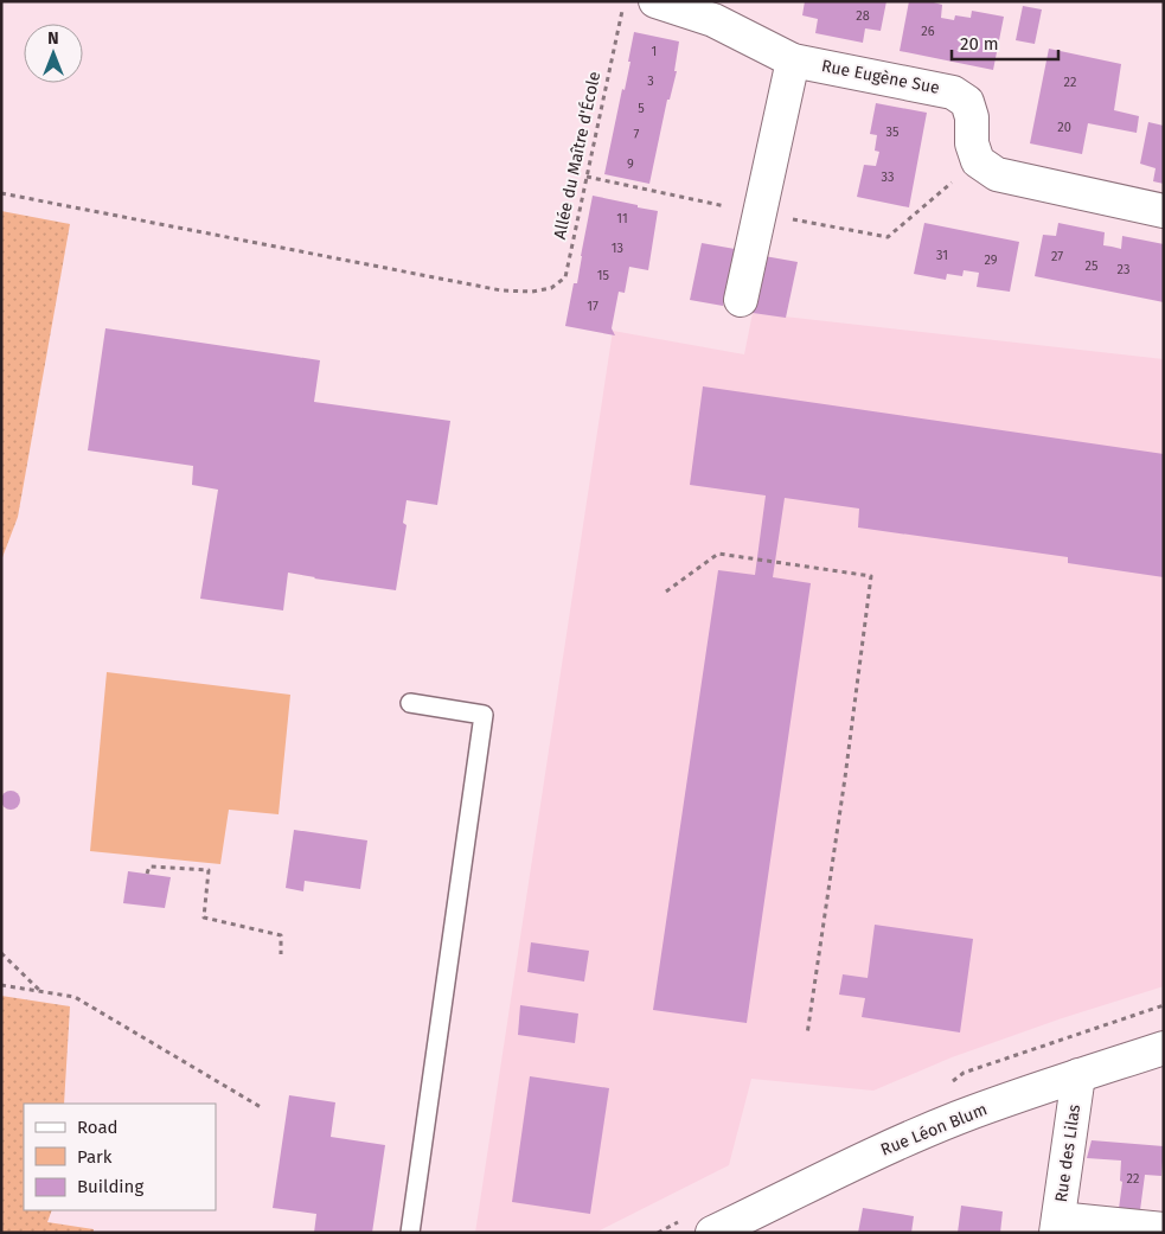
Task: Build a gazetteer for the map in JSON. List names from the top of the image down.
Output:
{
  "streets": {
    "street": ["Rue Eugène Sue", "Rue Léon Blum", "Rue des Lilas"],
    "path": ["Allée du Maître d'École"]
  },
  "crossings": [
    ["Rue Léon Blum", "Rue des Lilas"]
  ],
  "house_numbers": [
    "28",
    "26",
    "1",
    "3",
    "22",
    "5",
    "20",
    "35",
    "7",
    "9",
    "33",
    "11",
    "13",
    "31",
    "27",
    "29",
    "25",
    "23",
    "15",
    "17",
    "22"
  ],
  "legend": ["Road", "Park", "Building"],
  "scale_bar": "20 m",
  "north": "top"
}
